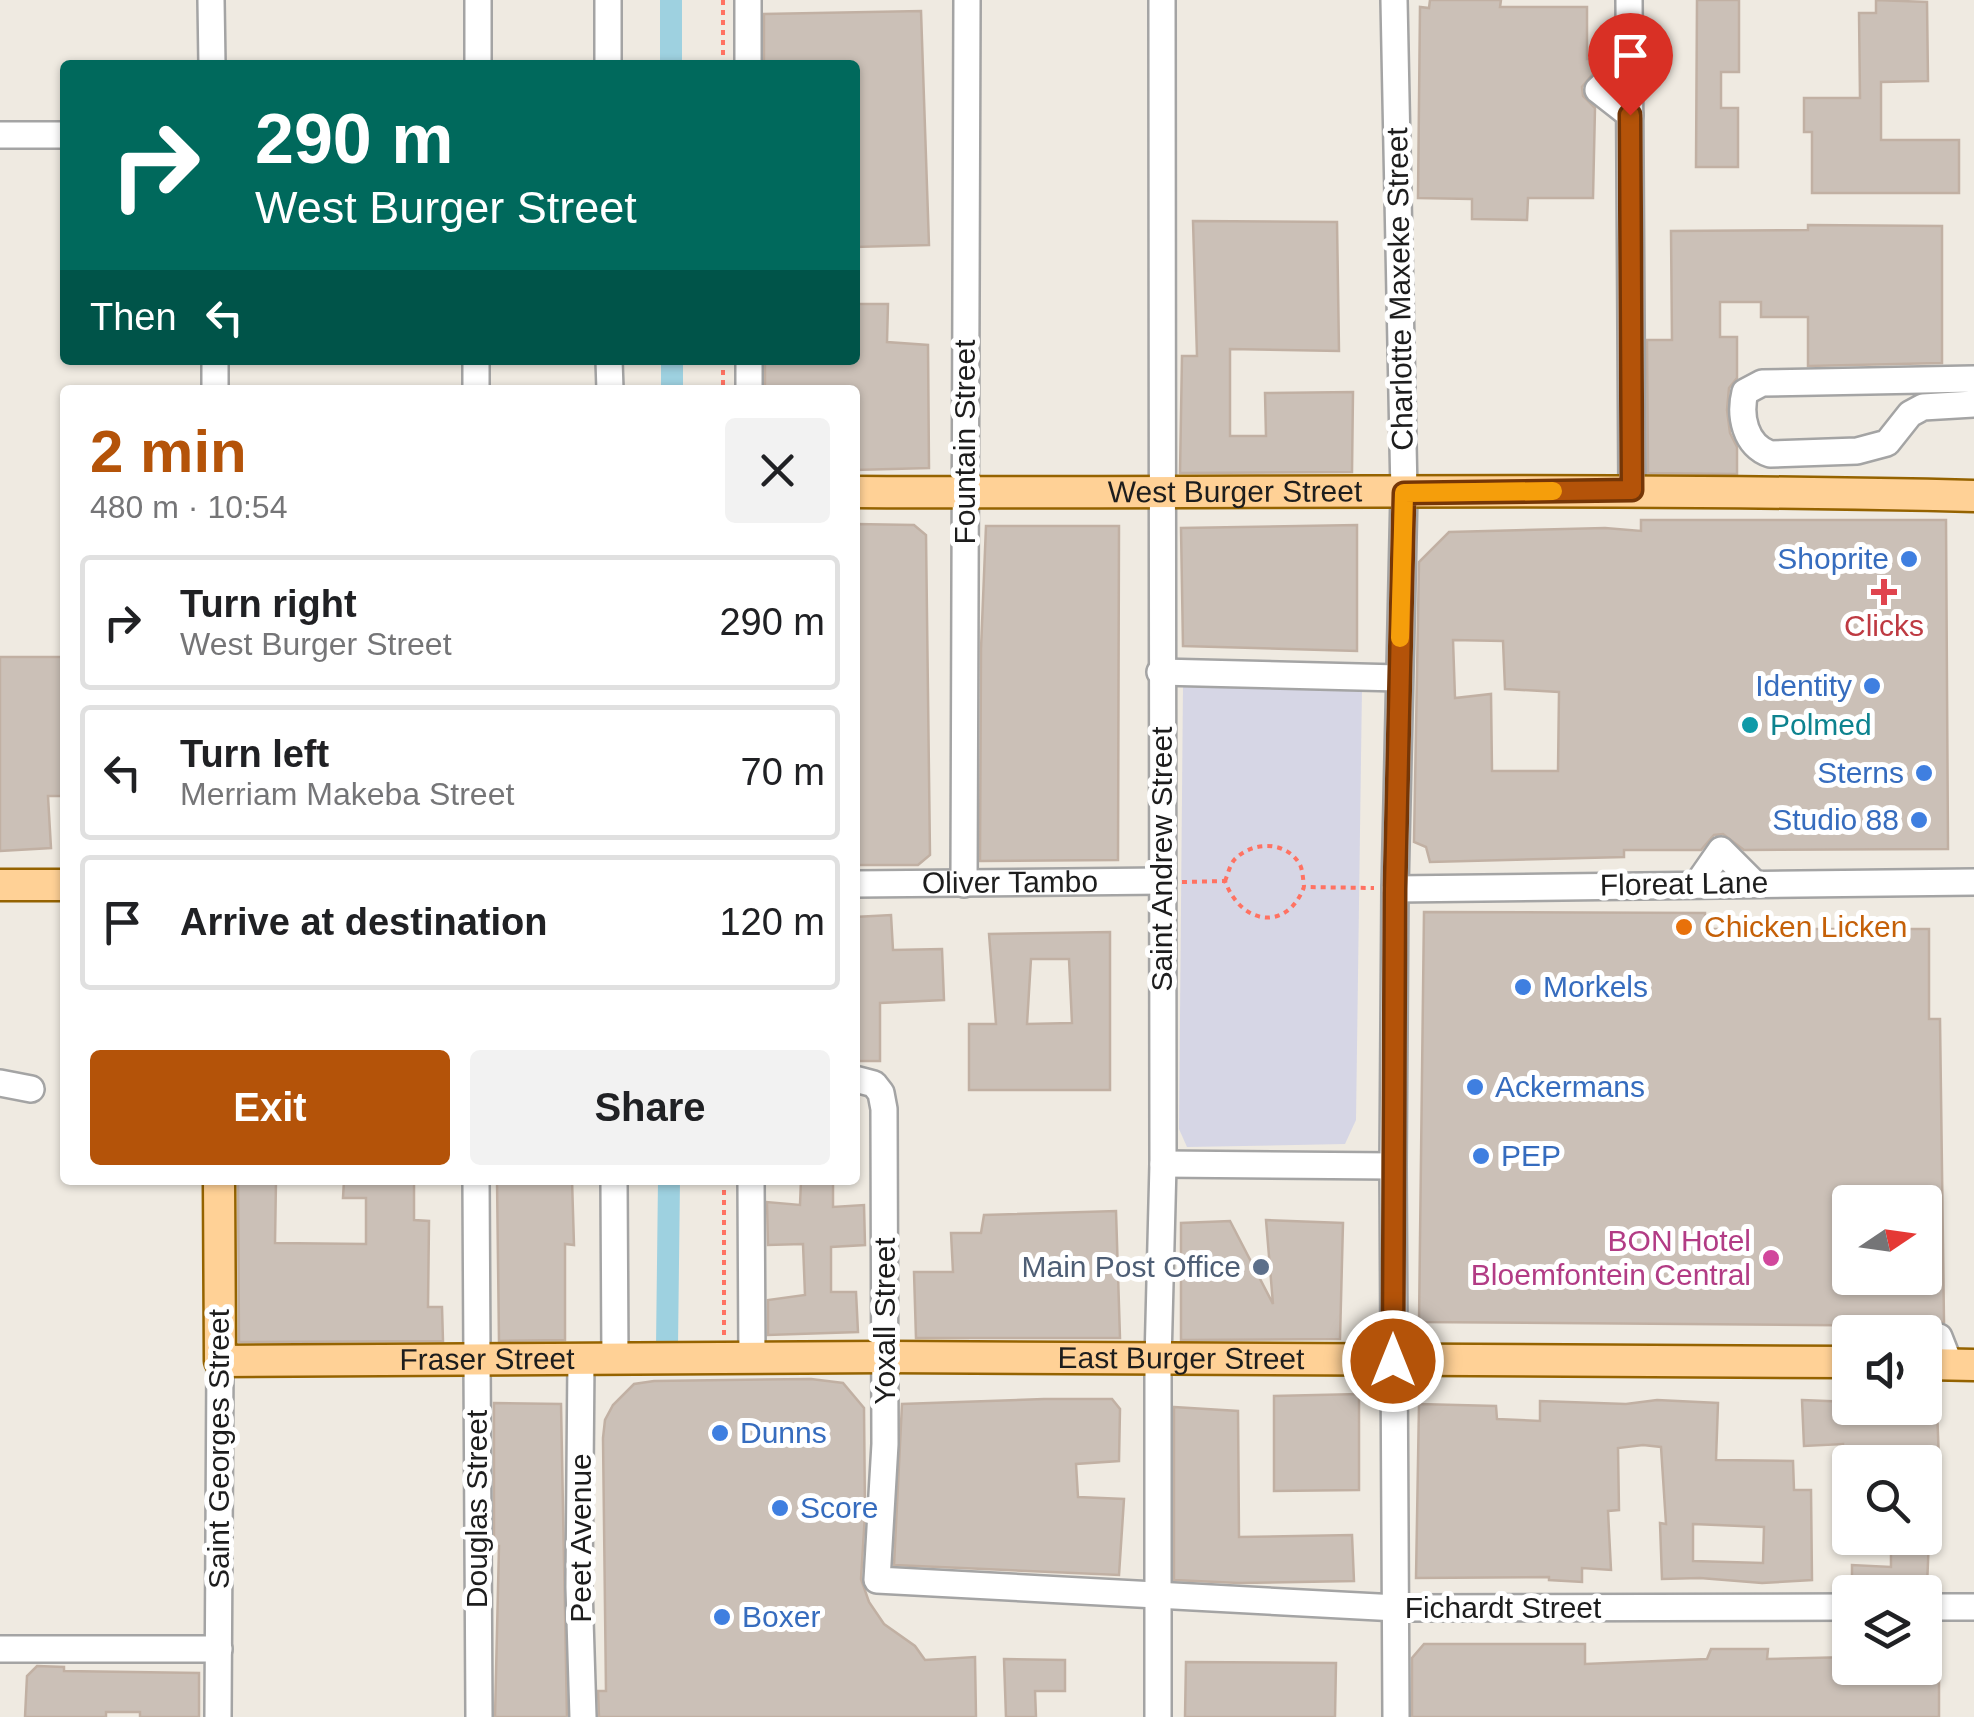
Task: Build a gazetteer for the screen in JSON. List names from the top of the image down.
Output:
{
  "streets": {
    "main road": [
      "West Burger Street",
      "Fraser Street",
      "East Burger Street",
      "Saint Georges Street"
    ],
    "street": [
      "Charlotte Maxeke Street",
      "Fountain Street",
      "Saint Andrew Street",
      "Oliver Tambo",
      "Floreat Lane",
      "Yoxall Street",
      "Douglas Street",
      "Peet Avenue",
      "Fichardt Street"
    ]
  },
  "crossings": [
    ["Charlotte Maxeke Street", "West Burger Street"],
    ["Charlotte Maxeke Street", "Floreat Lane"],
    ["Charlotte Maxeke Street", "East Burger Street"],
    ["Charlotte Maxeke Street", "Fichardt Street"],
    ["Fountain Street", "West Burger Street"],
    ["Fountain Street", "Oliver Tambo"],
    ["West Burger Street", "Saint Andrew Street"],
    ["Saint Andrew Street", "Oliver Tambo"],
    ["Saint Andrew Street", "East Burger Street"],
    ["Saint Andrew Street", "Fichardt Street"],
    ["Yoxall Street", "East Burger Street"],
    ["Yoxall Street", "Fichardt Street"],
    ["Fraser Street", "East Burger Street"],
    ["Fraser Street", "Saint Georges Street"],
    ["Fraser Street", "Douglas Street"],
    ["Fraser Street", "Peet Avenue"]
  ],
  "places": {
    "other": [
      "Shoprite",
      "Identity",
      "Polmed",
      "Sterns",
      "Studio 88",
      "Chicken Licken",
      "Morkels",
      "Ackermans",
      "PEP",
      "BON Hotel Bloemfontein Central",
      "Main Post Office",
      "Dunns",
      "Score",
      "Boxer"
    ],
    "health": ["Clicks"]
  },
  "north": "right",
  "page": {
    "turn": ["290 m", "West Burger Street"],
    "then": "Then",
    "heading": ["2 min", "480 m · 10:54"],
    "list": [
      {
        "name": "Turn right",
        "note": "West Burger Street",
        "value": "290 m"
      },
      {
        "name": "Turn left",
        "note": "Merriam Makeba Street",
        "value": "70 m"
      },
      {
        "name": "Arrive at destination",
        "value": "120 m"
      }
    ],
    "buttons": ["Exit", "Share"]
  }
}
